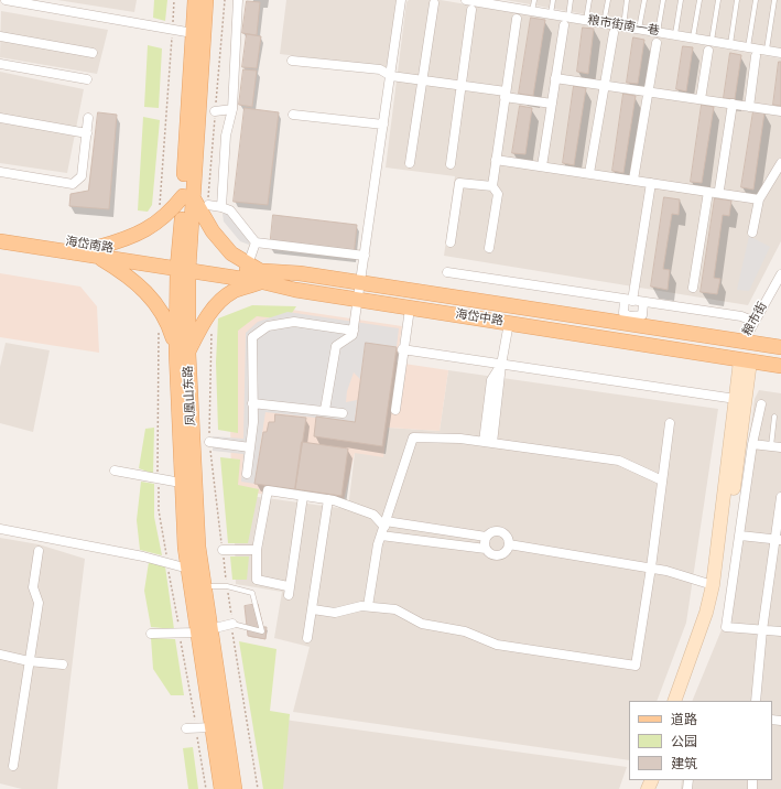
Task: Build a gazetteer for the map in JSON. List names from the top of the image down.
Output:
{
  "streets": {
    "main road": ["海岱南路", "海岱中路", "凤凰山东路"],
    "street": ["粮市街南一巷", "粮市街"]
  },
  "crossings": [
    ["海岱南路", "海岱中路"],
    ["海岱南路", "凤凰山东路"],
    ["海岱中路", "粮市街"],
    ["海岱中路", "凤凰山东路"]
  ],
  "legend": ["道路", "公园", "建筑"]
}
